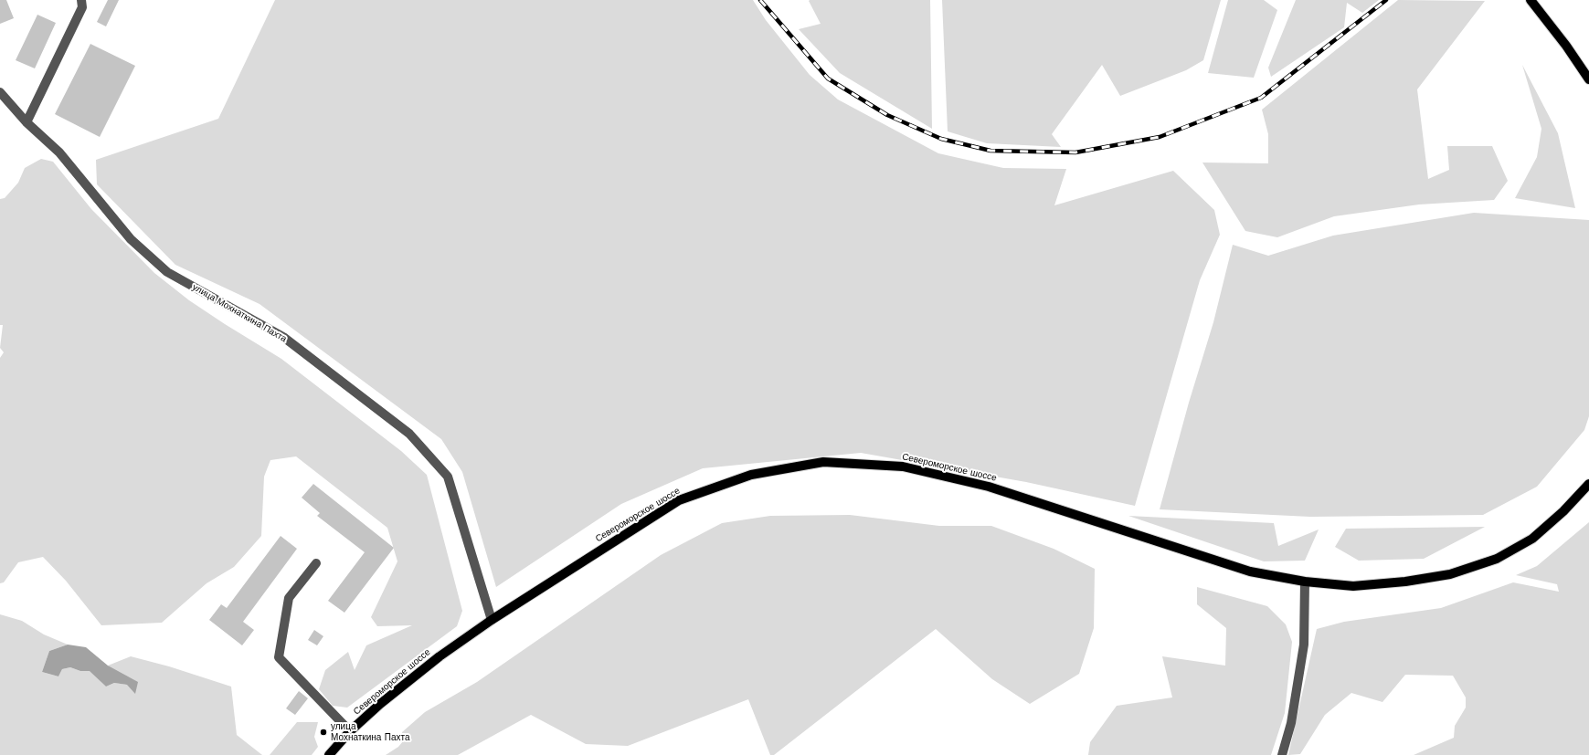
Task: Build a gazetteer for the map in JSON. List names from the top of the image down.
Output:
{
  "streets": {
    "main road": ["Североморское шоссе"],
    "street": ["улица Мохнаткина Пахта"]
  },
  "crossings": [
    ["улица Мохнаткина Пахта", "Североморское шоссе"]
  ],
  "places": ["улица Мохнаткина Пахта"]
}
